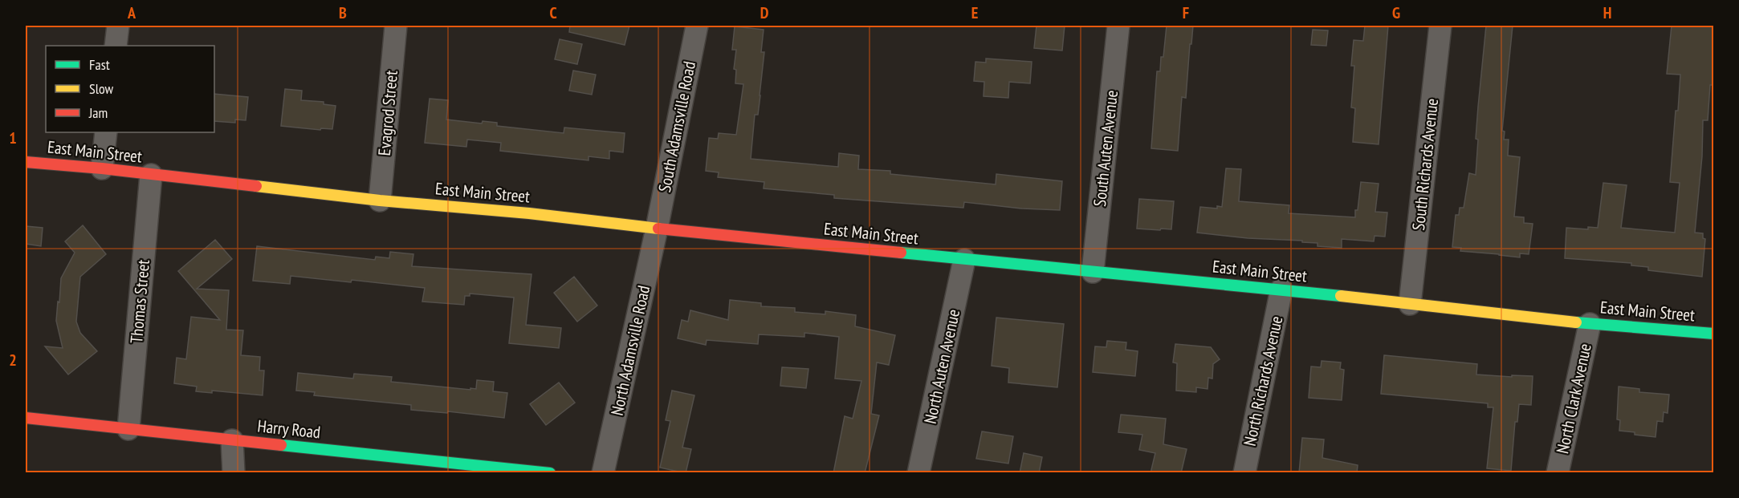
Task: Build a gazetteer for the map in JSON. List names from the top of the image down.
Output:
{
  "streets": {
    "street": [
      "Evagrod Street",
      "South Adamsville Road",
      "South Auten Avenue",
      "East Main Street",
      "South Richards Avenue",
      "Thomas Street",
      "North Adamsville Road",
      "North Auten Avenue",
      "North Richards Avenue",
      "North Clark Avenue",
      "Harry Road"
    ]
  },
  "crossings": [
    ["Evagrod Street", "East Main Street"],
    ["South Adamsville Road", "East Main Street"],
    ["South Adamsville Road", "North Adamsville Road"],
    ["South Auten Avenue", "East Main Street"],
    ["East Main Street", "South Richards Avenue"],
    ["East Main Street", "Thomas Street"],
    ["East Main Street", "North Adamsville Road"],
    ["East Main Street", "North Auten Avenue"],
    ["East Main Street", "North Richards Avenue"],
    ["East Main Street", "North Clark Avenue"],
    ["Thomas Street", "Harry Road"]
  ],
  "legend": ["Fast", "Slow", "Jam"],
  "grid": {
    "columns": [
      "A",
      "B",
      "C",
      "D",
      "E",
      "F",
      "G",
      "H"
    ],
    "rows": ["1", "2"]
  }
}
